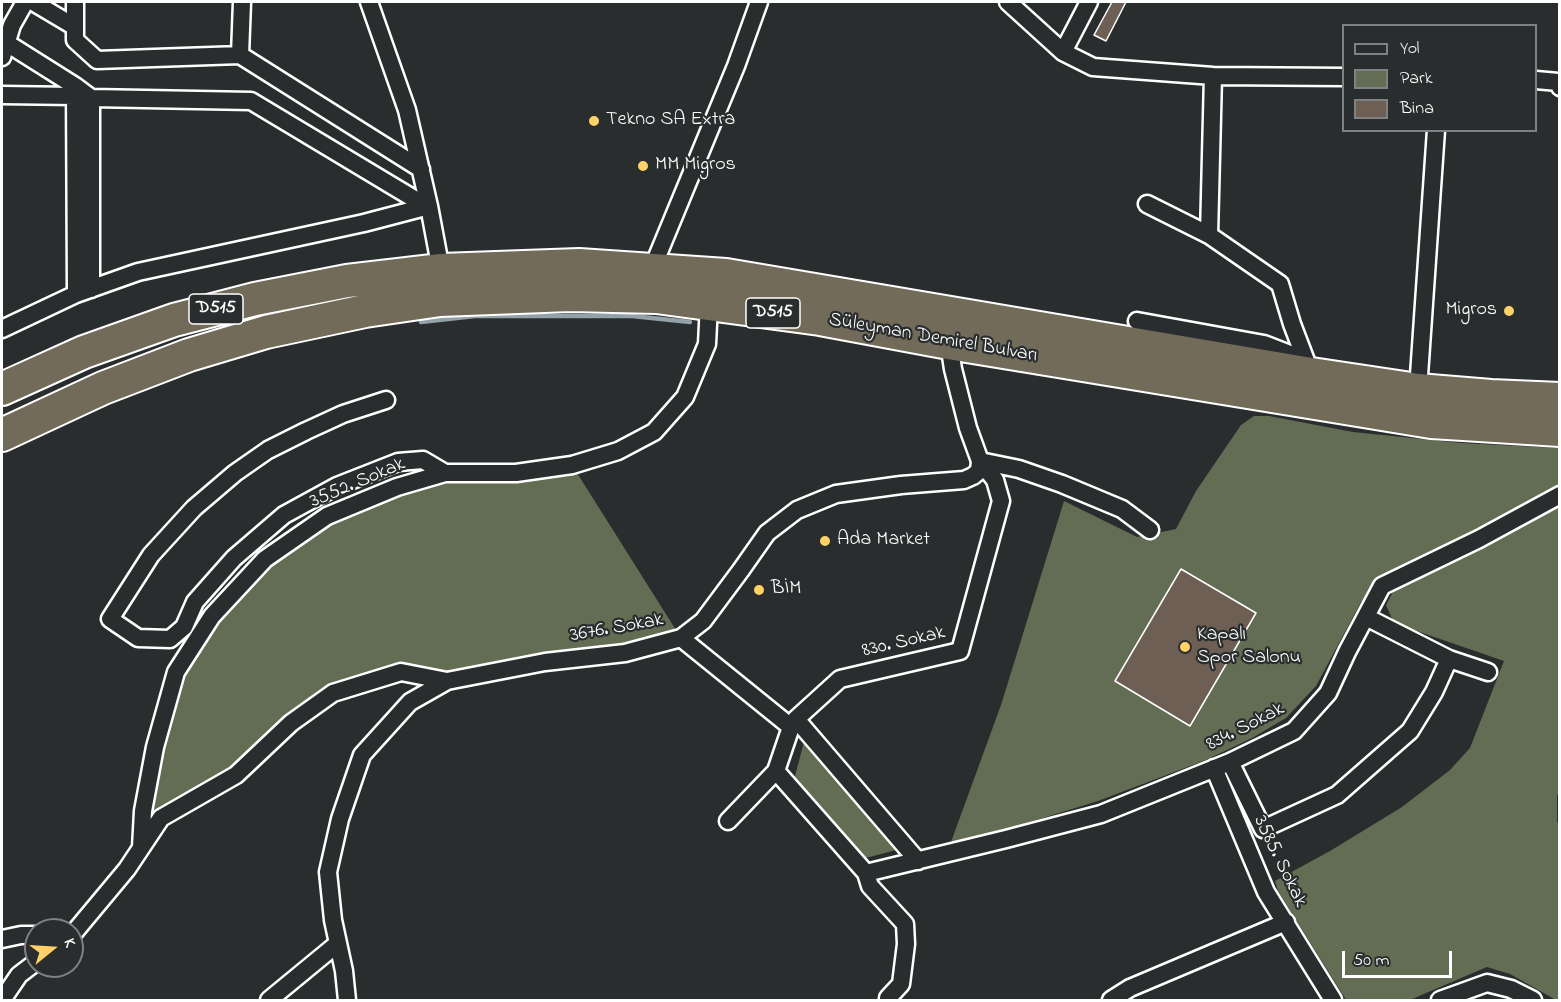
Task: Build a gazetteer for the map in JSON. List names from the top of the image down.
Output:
{
  "streets": {
    "highway": ["D515", "Süleyman Demirel Bulvarı"],
    "street": [
      "3552. Sokak",
      "3676. Sokak",
      "830. Sokak",
      "834. Sokak",
      "3585. Sokak"
    ]
  },
  "crossings": [
    ["Süleyman Demirel Bulvarı", "3552. Sokak"],
    ["3676. Sokak", "830. Sokak"],
    ["834. Sokak", "3585. Sokak"]
  ],
  "places": [
    "Tekno SA Extra",
    "MM Migros",
    "Migros",
    "Ada Market",
    "BİM",
    "Kapalı Spor Salonu"
  ],
  "legend": ["Yol", "Park", "Bina"],
  "scale_bar": "50 m",
  "north": "right"
}
